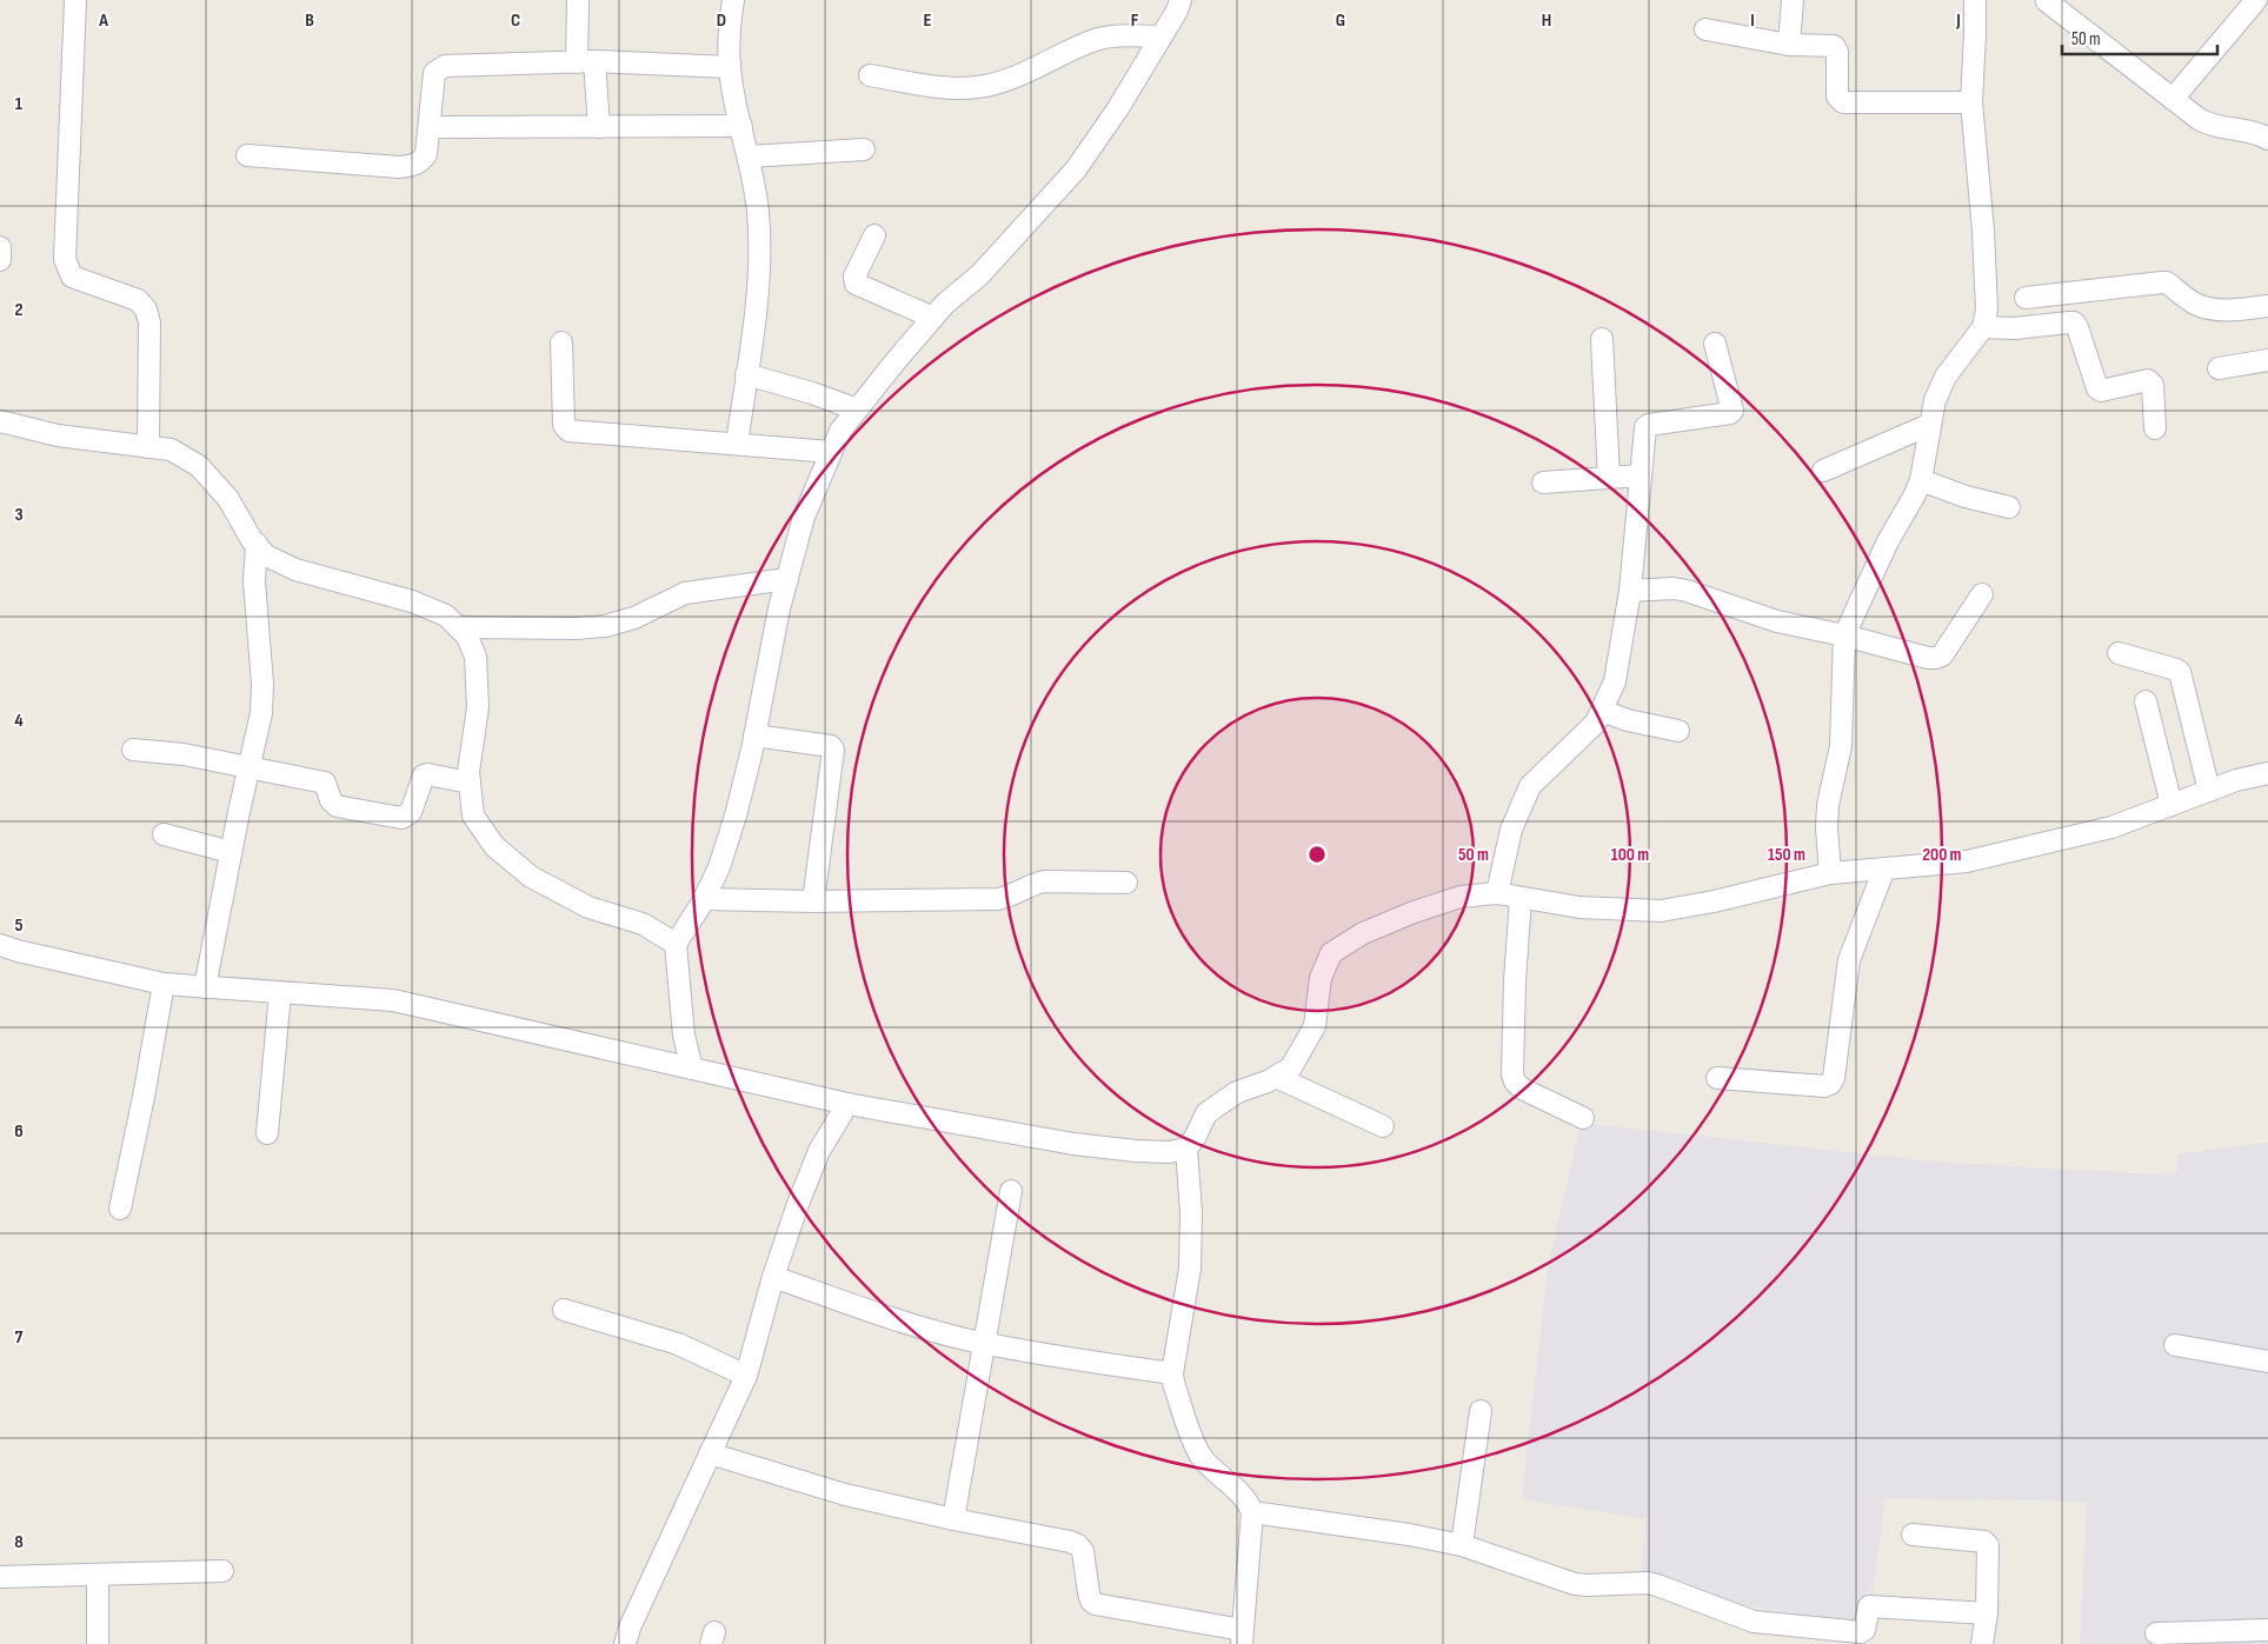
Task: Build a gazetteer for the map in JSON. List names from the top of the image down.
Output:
{
  "scale_bar": "50 m",
  "grid": {
    "columns": [
      "A",
      "B",
      "C",
      "D",
      "E",
      "F",
      "G",
      "H",
      "I",
      "J"
    ],
    "rows": [
      "1",
      "2",
      "3",
      "4",
      "5",
      "6",
      "7",
      "8"
    ]
  },
  "rings": [
    "50 m",
    "100 m",
    "150 m",
    "200 m"
  ]
}
